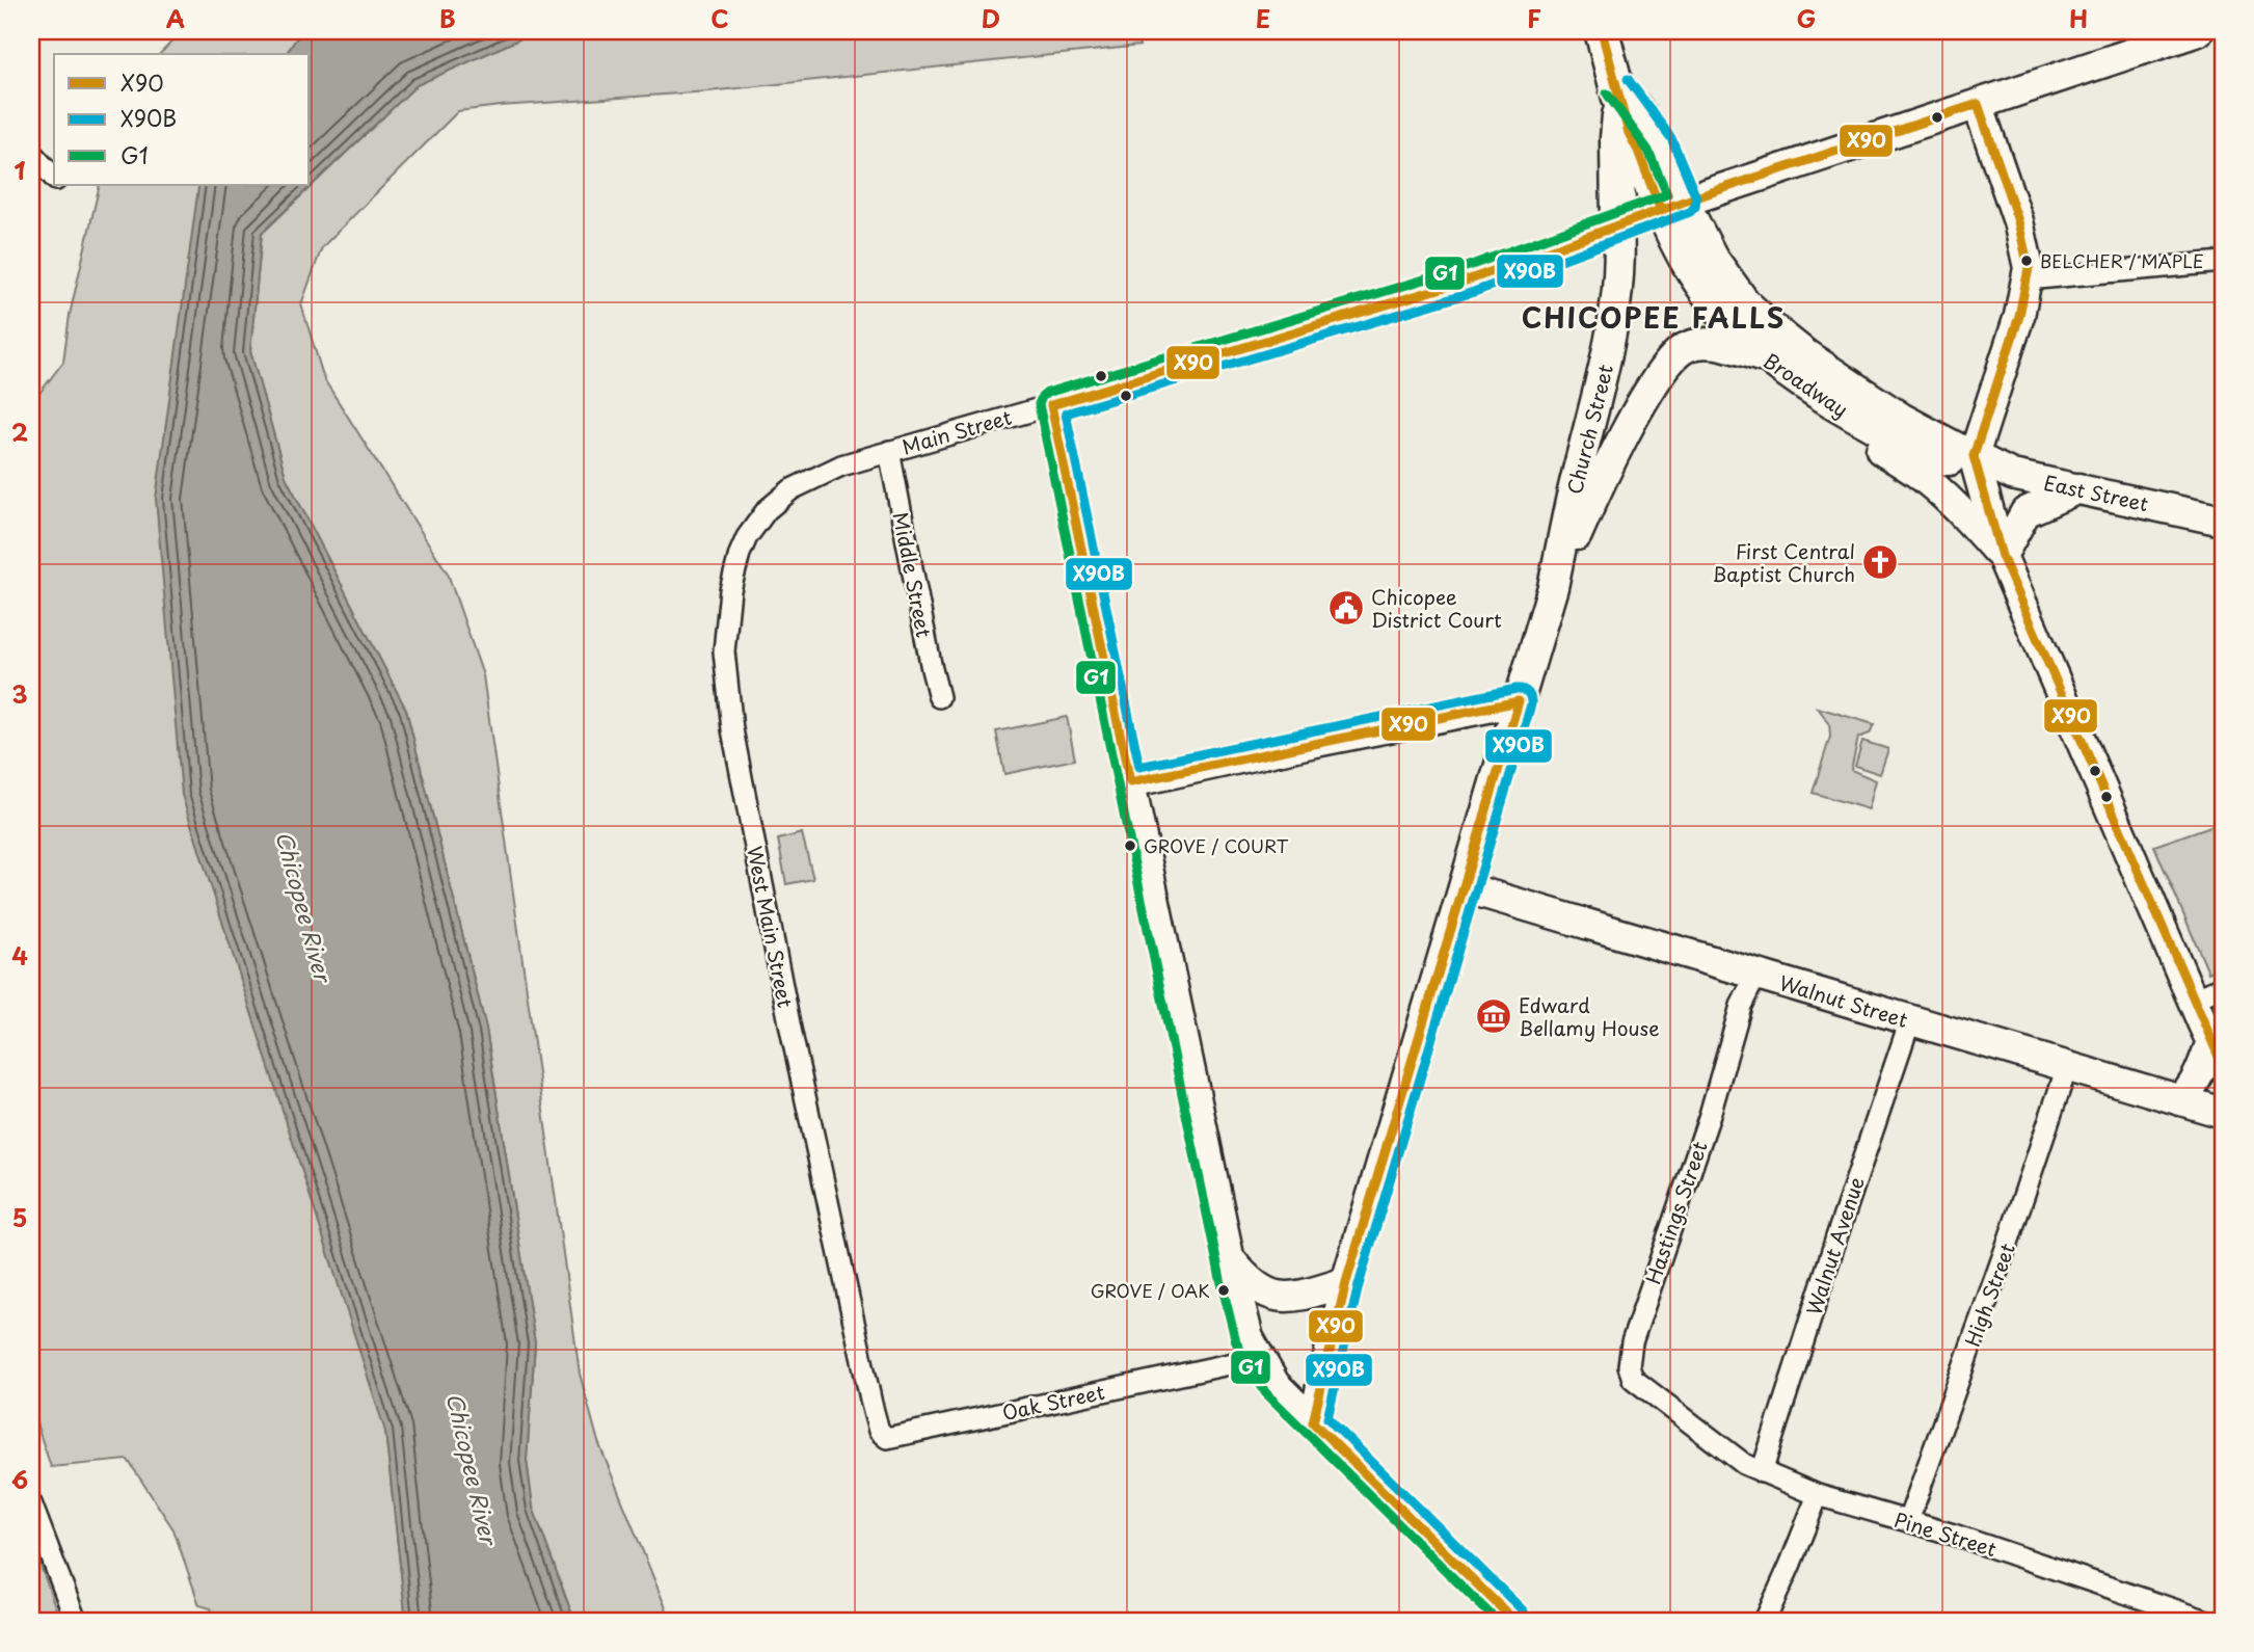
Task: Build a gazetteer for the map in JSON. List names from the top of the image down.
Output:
{
  "streets": {
    "main road": [
      "Broadway",
      "Church Street",
      "Main Street",
      "East Street",
      "Walnut Street"
    ],
    "street": [
      "Middle Street",
      "West Main Street",
      "Hastings Street",
      "Walnut Avenue",
      "High Street",
      "Oak Street",
      "Pine Street"
    ]
  },
  "crossings": [
    ["Broadway", "Church Street"],
    ["Broadway", "Main Street"],
    ["Broadway", "East Street"],
    ["Church Street", "Main Street"],
    ["Church Street", "Walnut Street"],
    ["Main Street", "Middle Street"],
    ["Main Street", "West Main Street"],
    ["West Main Street", "Oak Street"],
    ["Walnut Street", "Hastings Street"],
    ["Walnut Street", "Walnut Avenue"],
    ["Walnut Street", "High Street"],
    ["Hastings Street", "Pine Street"],
    ["Walnut Avenue", "Pine Street"],
    ["High Street", "Pine Street"]
  ],
  "districts": ["CHICOPEE FALLS"],
  "water": ["Chicopee River"],
  "places": {
    "other": ["BELCHER / MAPLE", "GROVE / COURT", "GROVE / OAK"],
    "church": ["First Central Baptist Church"],
    "public building": ["Chicopee District Court"],
    "museum": ["Edward Bellamy House"]
  },
  "lines": ["transit line X90", "transit line X90B", "transit line G1"],
  "legend": ["X90", "X90B", "G1"],
  "grid": {
    "columns": [
      "A",
      "B",
      "C",
      "D",
      "E",
      "F",
      "G",
      "H"
    ],
    "rows": [
      "1",
      "2",
      "3",
      "4",
      "5",
      "6"
    ]
  }
}
